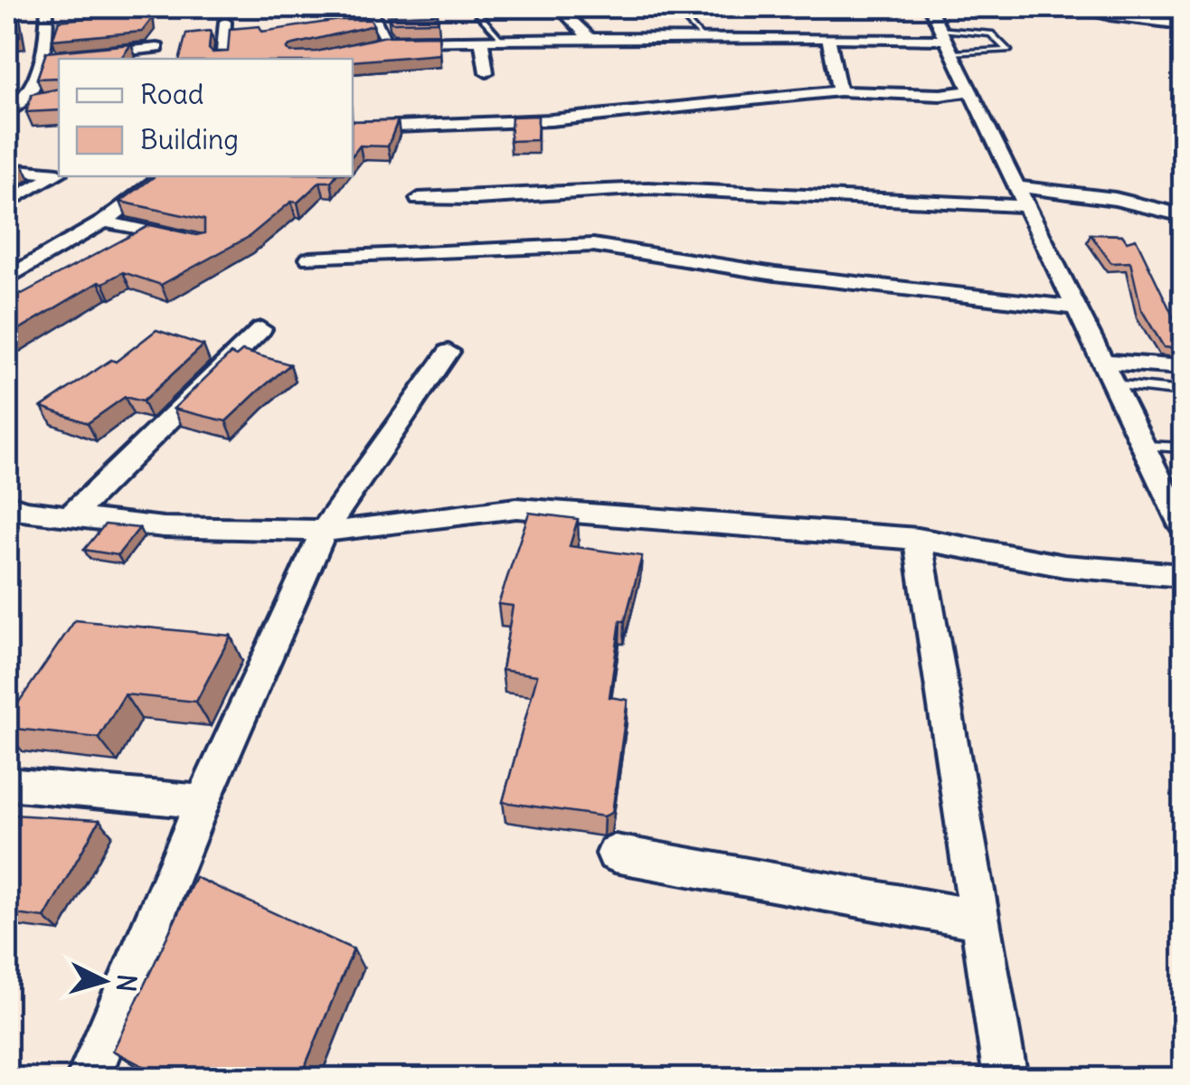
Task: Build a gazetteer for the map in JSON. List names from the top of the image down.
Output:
{
  "legend": ["Road", "Building"],
  "north": "right"
}
